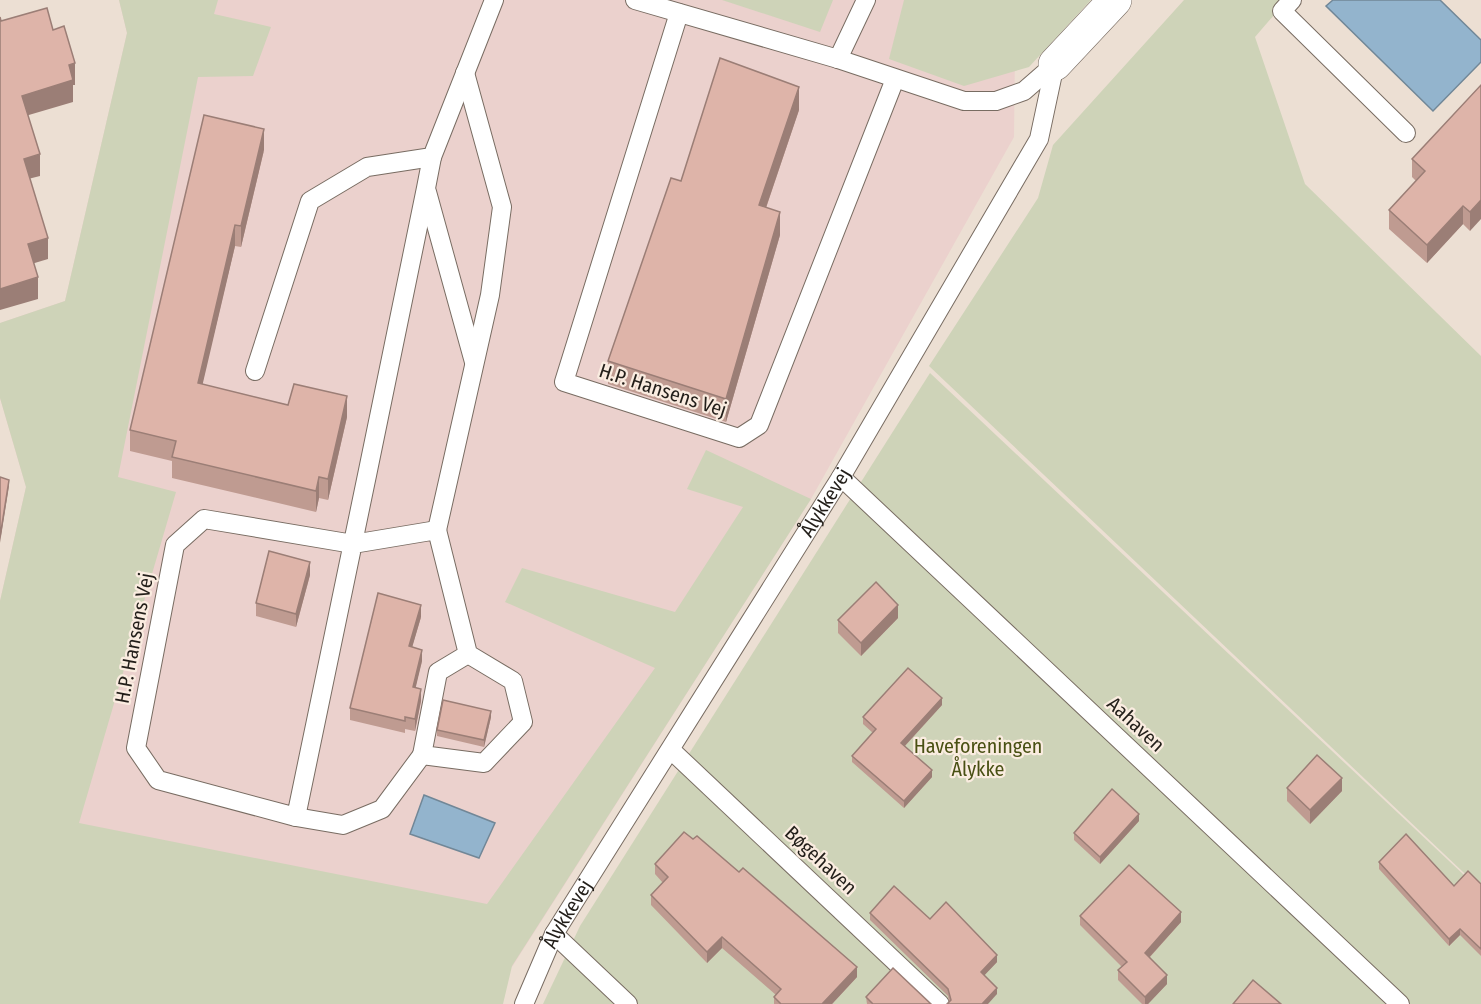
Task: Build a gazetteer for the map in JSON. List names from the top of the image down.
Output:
{
  "streets": {
    "lane": [
      "H.P. Hansens Vej",
      "Ålykkevej",
      "Aahaven",
      "Bøgehaven"
    ]
  },
  "crossings": [
    ["Ålykkevej", "Aahaven"],
    ["Ålykkevej", "Bøgehaven"]
  ],
  "parks": ["Haveforeningen Ålykke"]
}
